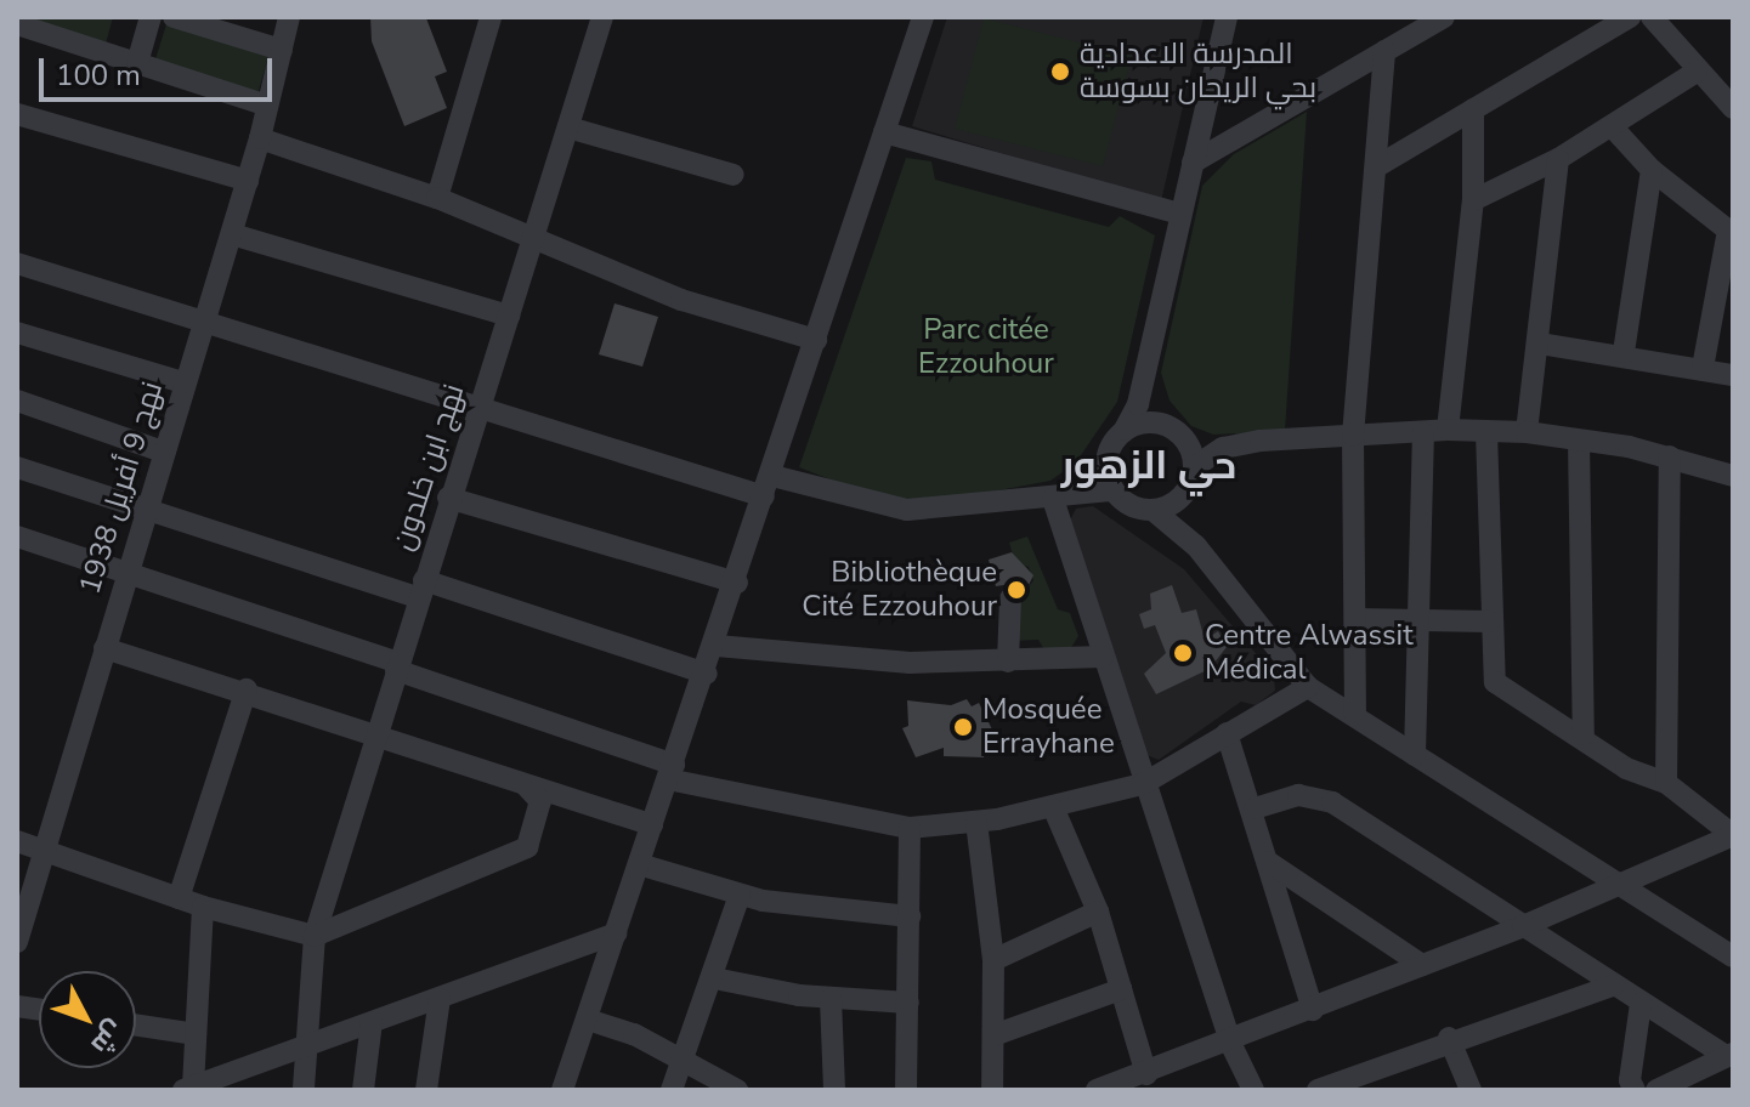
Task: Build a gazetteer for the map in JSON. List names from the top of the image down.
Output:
{
  "streets": {
    "street": ["نهج ابن خلدون", "نهج 9 أفريل 1938"]
  },
  "districts": ["حي الزهور"],
  "parks": ["Parc citée Ezzouhour"],
  "places": [
    "المدرسة الاعدادية بحي الريحان بسوسة",
    "Bibliothèque Cité Ezzouhour",
    "Centre Alwassit Médical",
    "Mosquée Errayhane"
  ],
  "scale_bar": "100 m",
  "north": "bottom right"
}
